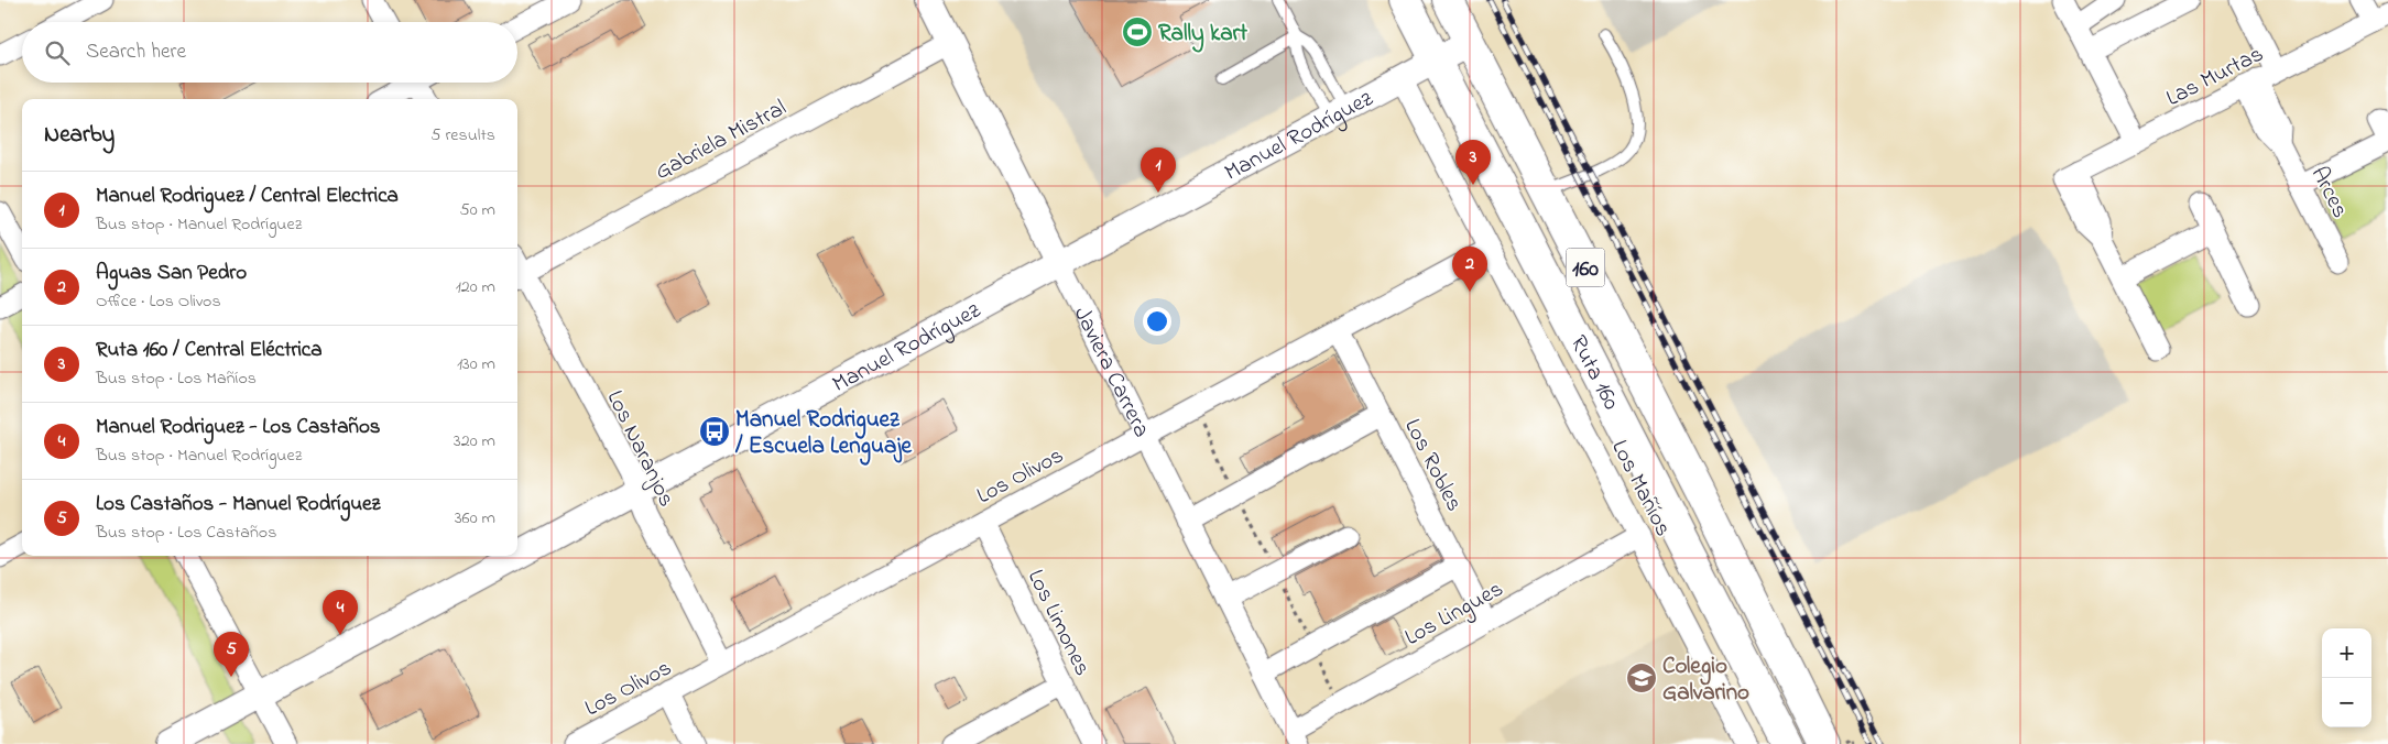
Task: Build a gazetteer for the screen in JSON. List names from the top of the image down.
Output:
{
  "streets": {
    "highway": ["160", "Ruta 160"],
    "street": [
      "Las Murtas",
      "Manuel Rodríguez",
      "Gabriela Mistral",
      "Arces",
      "Javiera Carrera",
      "Los Naranjos",
      "Los Robles",
      "Los Olivos",
      "Los Mañíos",
      "Los Lingues",
      "Los Limones"
    ]
  },
  "crossings": [
    ["Las Murtas", "Arces"],
    ["Manuel Rodríguez", "Javiera Carrera"],
    ["Manuel Rodríguez", "Ruta 160"],
    ["Manuel Rodríguez", "Los Naranjos"],
    ["Manuel Rodríguez", "Los Mañíos"],
    ["Gabriela Mistral", "Javiera Carrera"],
    ["Gabriela Mistral", "Los Naranjos"],
    ["Javiera Carrera", "Los Olivos"],
    ["Javiera Carrera", "Los Lingues"],
    ["Los Naranjos", "Los Olivos"],
    ["Los Robles", "Los Olivos"],
    ["Los Robles", "Los Lingues"],
    ["Los Olivos", "Los Mañíos"],
    ["Los Olivos", "Los Limones"],
    ["Los Mañíos", "Los Lingues"]
  ],
  "places": {
    "sports": ["Rally kart"],
    "bus stop": ["Manuel Rodriguez / Escuela Lenguaje"],
    "school or university": ["Colegio Galvarino"]
  },
  "page": {
    "search": "Search here",
    "heading": ["Nearby", "5 results"],
    "pins": [
      "3",
      "1",
      "2",
      "4",
      "5"
    ],
    "list": [
      {
        "mark": "1",
        "name": "Manuel Rodriguez / Central Electrica",
        "note": "Bus stop · Manuel Rodríguez",
        "value": "50 m"
      },
      {
        "mark": "2",
        "name": "Aguas San Pedro",
        "note": "Office · Los Olivos",
        "value": "120 m"
      },
      {
        "mark": "3",
        "name": "Ruta 160 / Central Eléctrica",
        "note": "Bus stop · Los Mañíos",
        "value": "130 m"
      },
      {
        "mark": "4",
        "name": "Manuel Rodriguez - Los Castaños",
        "note": "Bus stop · Manuel Rodríguez",
        "value": "320 m"
      },
      {
        "mark": "5",
        "name": "Los Castaños - Manuel Rodríguez",
        "note": "Bus stop · Los Castaños",
        "value": "360 m"
      }
    ],
    "map_buttons": ["+", "−"]
  }
}
